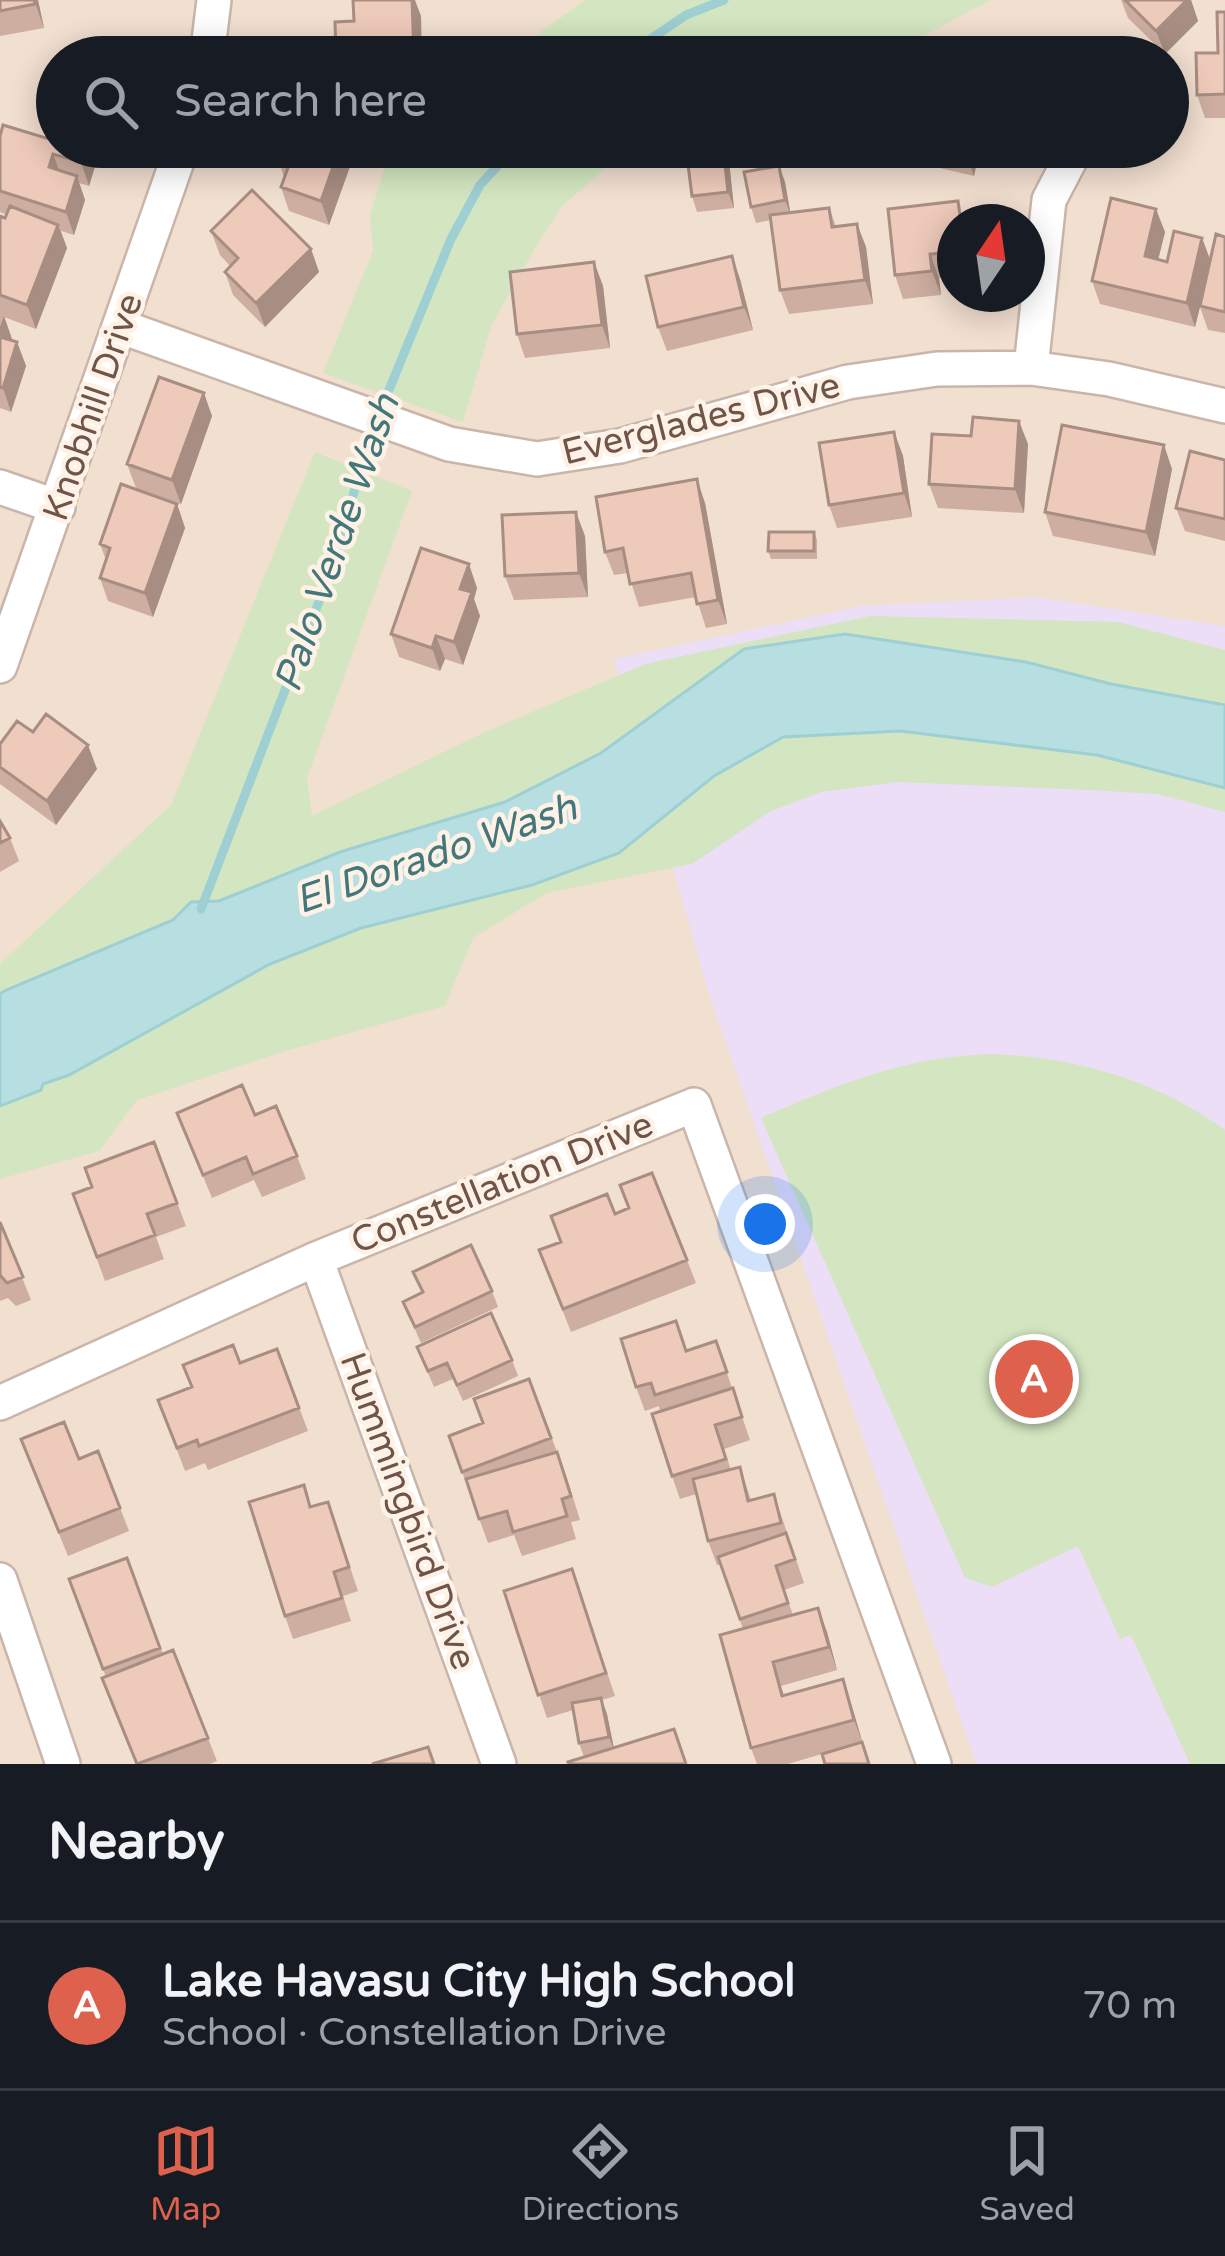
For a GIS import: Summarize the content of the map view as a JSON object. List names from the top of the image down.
{
  "streets": {
    "street": [
      "Knobhill Drive",
      "Everglades Drive",
      "Constellation Drive",
      "Hummingbird Drive"
    ]
  },
  "crossings": [
    ["Knobhill Drive", "Everglades Drive"],
    ["Constellation Drive", "Hummingbird Drive"]
  ],
  "water": ["Palo Verde Wash", "El Dorado Wash"],
  "north": "top",
  "page": {
    "search": "Search here",
    "pins": "A",
    "heading": "Nearby",
    "list": [
      {
        "mark": "A",
        "name": "Lake Havasu City High School",
        "note": "School · Constellation Drive",
        "value": "70 m"
      }
    ],
    "nav": ["Map", "Directions", "Saved"]
  }
}
